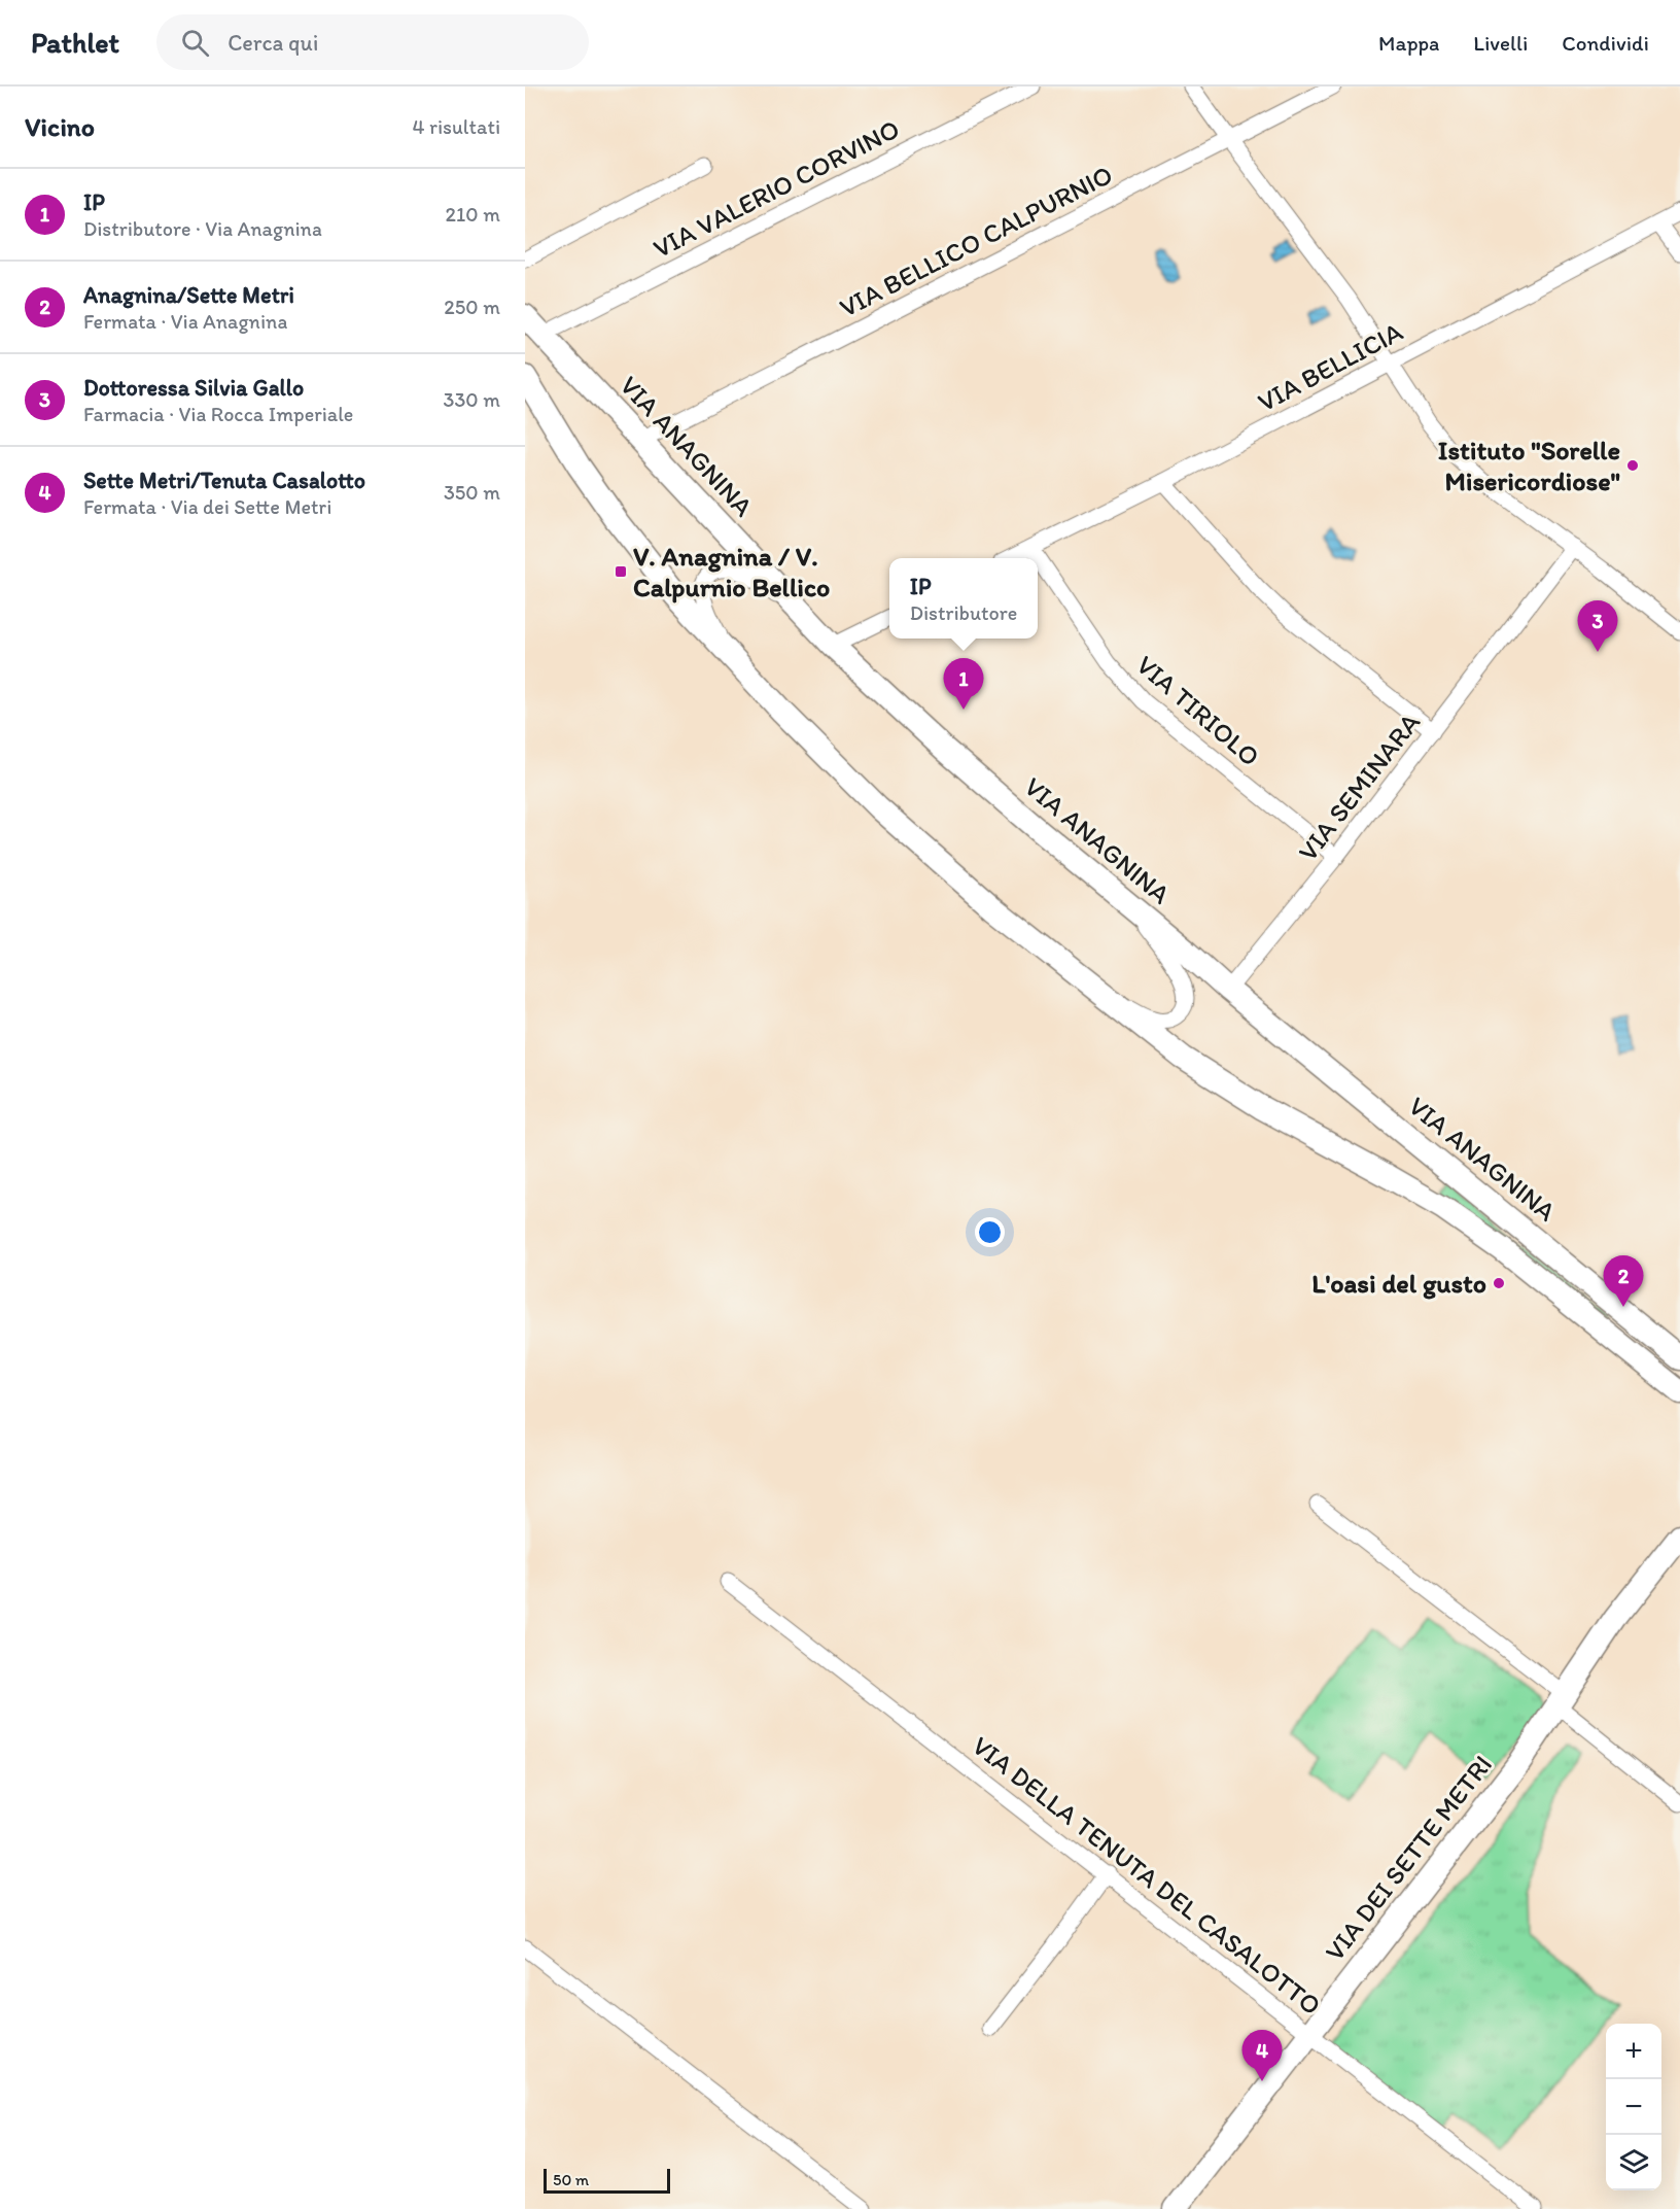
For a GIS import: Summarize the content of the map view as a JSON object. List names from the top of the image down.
{
  "streets": {
    "main road": ["VIA ANAGNINA", "VIA DEI SETTE METRI"],
    "street": [
      "VIA VALERIO CORVINO",
      "VIA BELLICO CALPURNIO",
      "VIA BELLICIA",
      "VIA TIRIOLO",
      "VIA SEMINARA",
      "VIA DELLA TENUTA DEL CASALOTTO"
    ]
  },
  "crossings": [
    ["VIA VALERIO CORVINO", "VIA ANAGNINA"],
    ["VIA BELLICO CALPURNIO", "VIA ANAGNINA"],
    ["VIA BELLICIA", "VIA TIRIOLO"],
    ["VIA ANAGNINA", "VIA SEMINARA"],
    ["VIA TIRIOLO", "VIA SEMINARA"],
    ["VIA DEI SETTE METRI", "VIA DELLA TENUTA DEL CASALOTTO"]
  ],
  "places": {
    "other": ["Istituto \"Sorelle Misericordiose\"", "L'oasi del gusto"],
    "transit": ["V. Anagnina / V. Calpurnio Bellico"]
  },
  "scale_bar": "50 m",
  "page": {
    "header": "Pathlet",
    "search": "Cerca qui",
    "nav": ["Mappa", "Livelli", "Condividi"],
    "heading": ["Vicino", "4 risultati"],
    "list": [
      {
        "mark": "1",
        "name": "IP",
        "note": "Distributore · Via Anagnina",
        "value": "210 m"
      },
      {
        "mark": "2",
        "name": "Anagnina/Sette Metri",
        "note": "Fermata · Via Anagnina",
        "value": "250 m"
      },
      {
        "mark": "3",
        "name": "Dottoressa Silvia Gallo",
        "note": "Farmacia · Via Rocca Imperiale",
        "value": "330 m"
      },
      {
        "mark": "4",
        "name": "Sette Metri/Tenuta Casalotto",
        "note": "Fermata · Via dei Sette Metri",
        "value": "350 m"
      }
    ],
    "popup": ["IP", "Distributore"],
    "pins": [
      "3",
      "1",
      "2",
      "4"
    ],
    "map_buttons": ["+", "−"],
    "scale": "50 m"
  }
}
